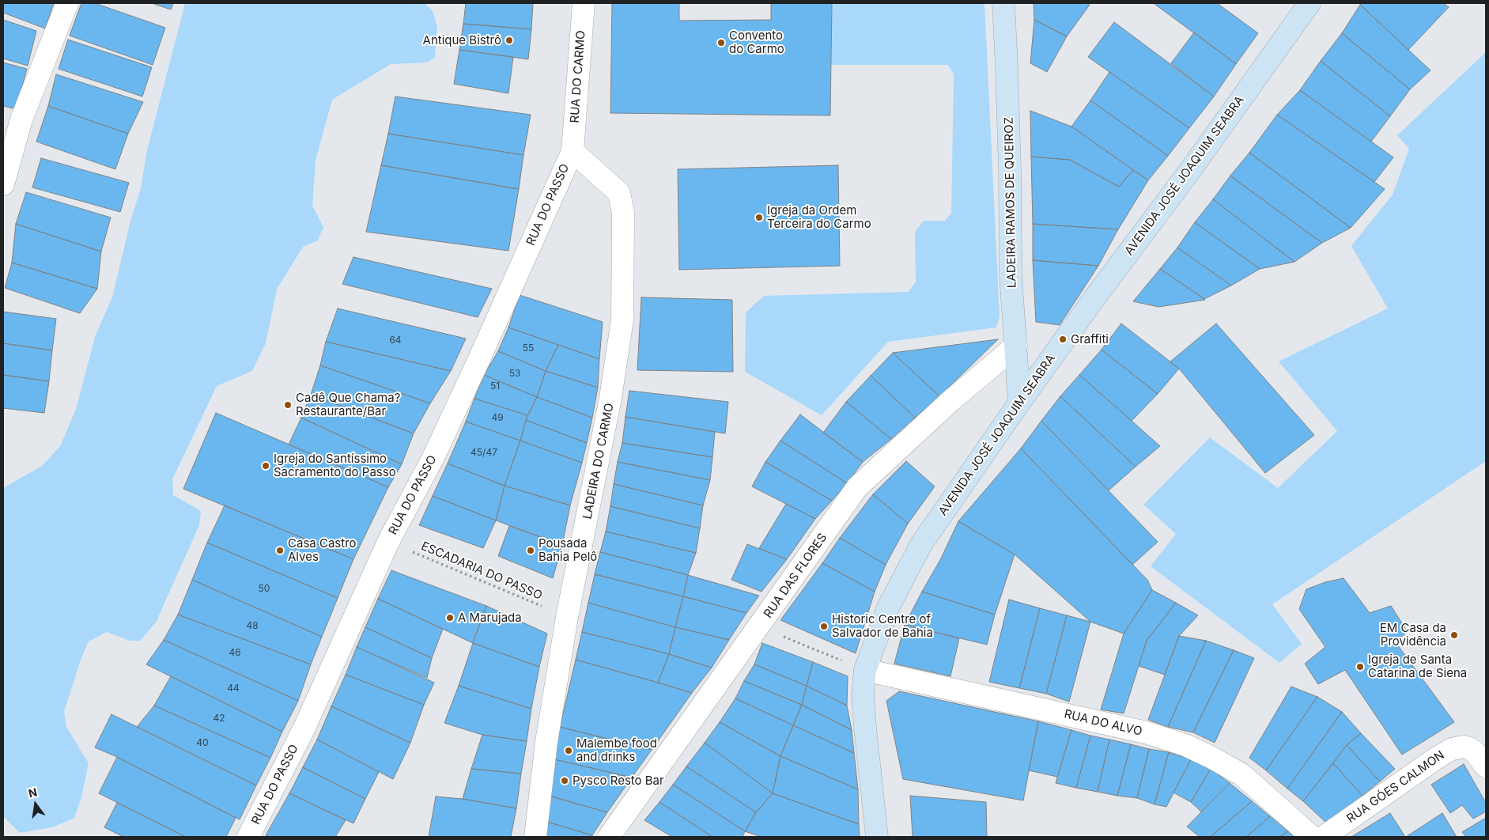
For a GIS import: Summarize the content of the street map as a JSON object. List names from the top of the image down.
{
  "streets": {
    "main road": ["AVENIDA JOSÉ JOAQUIM SEABRA", "LADEIRA RAMOS DE QUEIROZ"],
    "street": [
      "RUA DO CARMO",
      "RUA DO PASSO",
      "LADEIRA DO CARMO",
      "RUA DAS FLORES",
      "RUA DO ALVO",
      "RUA GÓES CALMON"
    ],
    "path": ["ESCADARIA DO PASSO"]
  },
  "crossings": [
    ["RUA DO CARMO", "RUA DO PASSO"],
    ["RUA DO CARMO", "LADEIRA DO CARMO"],
    ["AVENIDA JOSÉ JOAQUIM SEABRA", "LADEIRA RAMOS DE QUEIROZ"],
    ["AVENIDA JOSÉ JOAQUIM SEABRA", "RUA DO ALVO"],
    ["LADEIRA RAMOS DE QUEIROZ", "RUA DAS FLORES"],
    ["RUA DO PASSO", "LADEIRA DO CARMO"],
    ["RUA DO PASSO", "ESCADARIA DO PASSO"],
    ["LADEIRA DO CARMO", "ESCADARIA DO PASSO"]
  ],
  "places": [
    "Antique Bistrô",
    "Convento do Carmo",
    "Igreja da Ordem Terceira do Carmo",
    "Graffiti",
    "Cadê Que Chama? Restaurante/Bar",
    "Igreja do Santíssimo Sacramento do Passo",
    "Casa Castro Alves",
    "Pousada Bahia Pelô",
    "A Marujada",
    "Historic Centre of Salvador de Bahia",
    "EM Casa da Providência",
    "Igreja de Santa Catarina de Siena",
    "Malembe food and drinks",
    "Pysco Resto Bar"
  ],
  "house_numbers": [
    "64",
    "55",
    "53",
    "51",
    "49",
    "45/47",
    "50",
    "48",
    "46",
    "44",
    "42",
    "40"
  ],
  "north": "top"
}
